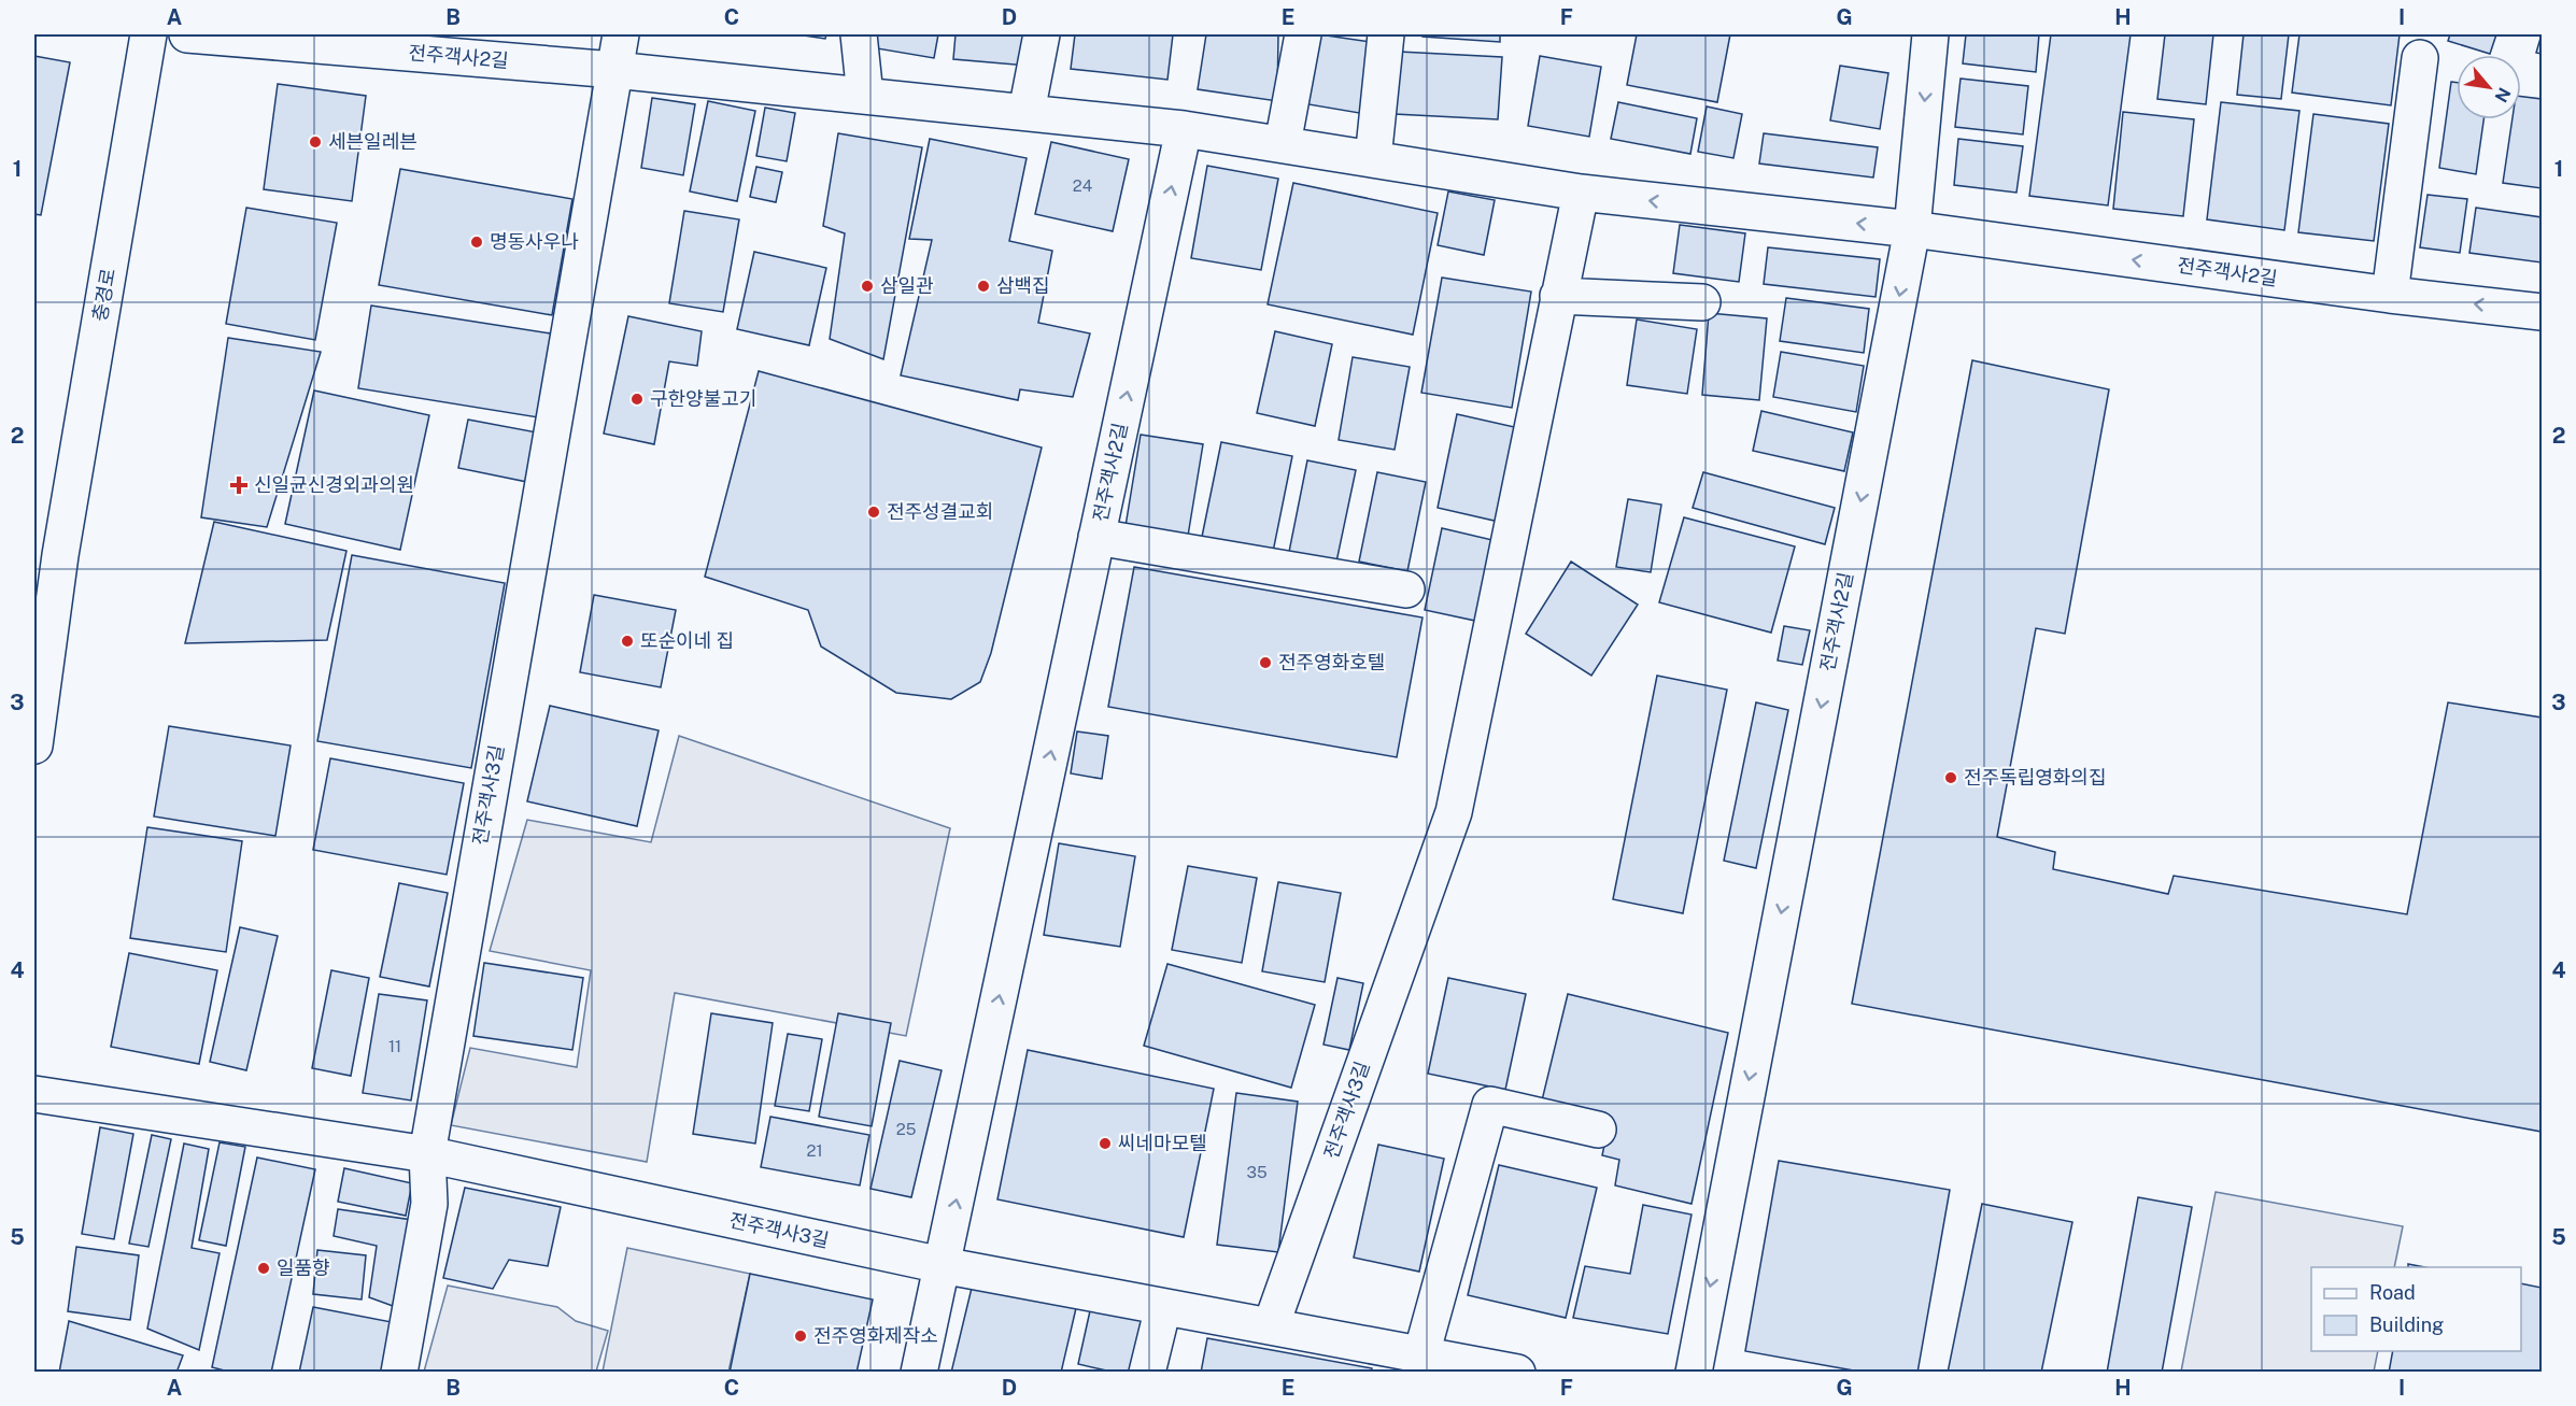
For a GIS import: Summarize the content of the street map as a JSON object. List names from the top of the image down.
{
  "streets": {
    "street": ["전주객사2길", "충경로", "전주객사3길"]
  },
  "crossings": [
    ["전주객사2길", "전주객사3길"]
  ],
  "places": {
    "other": [
      "세븐일레븐",
      "명동사우나",
      "삼일관",
      "삼백집",
      "구한양불고기",
      "전주성결교회",
      "또순이네 집",
      "전주영화호텔",
      "전주독립영화의집",
      "씨네마모텔",
      "일품향",
      "전주영화제작소"
    ],
    "health": ["신일균신경외과의원"]
  },
  "house_numbers": [
    "24",
    "11",
    "25",
    "21",
    "35"
  ],
  "legend": ["Road", "Building"],
  "north": "bottom right",
  "grid": {
    "columns": [
      "A",
      "B",
      "C",
      "D",
      "E",
      "F",
      "G",
      "H",
      "I"
    ],
    "rows": [
      "1",
      "2",
      "3",
      "4",
      "5"
    ]
  }
}
